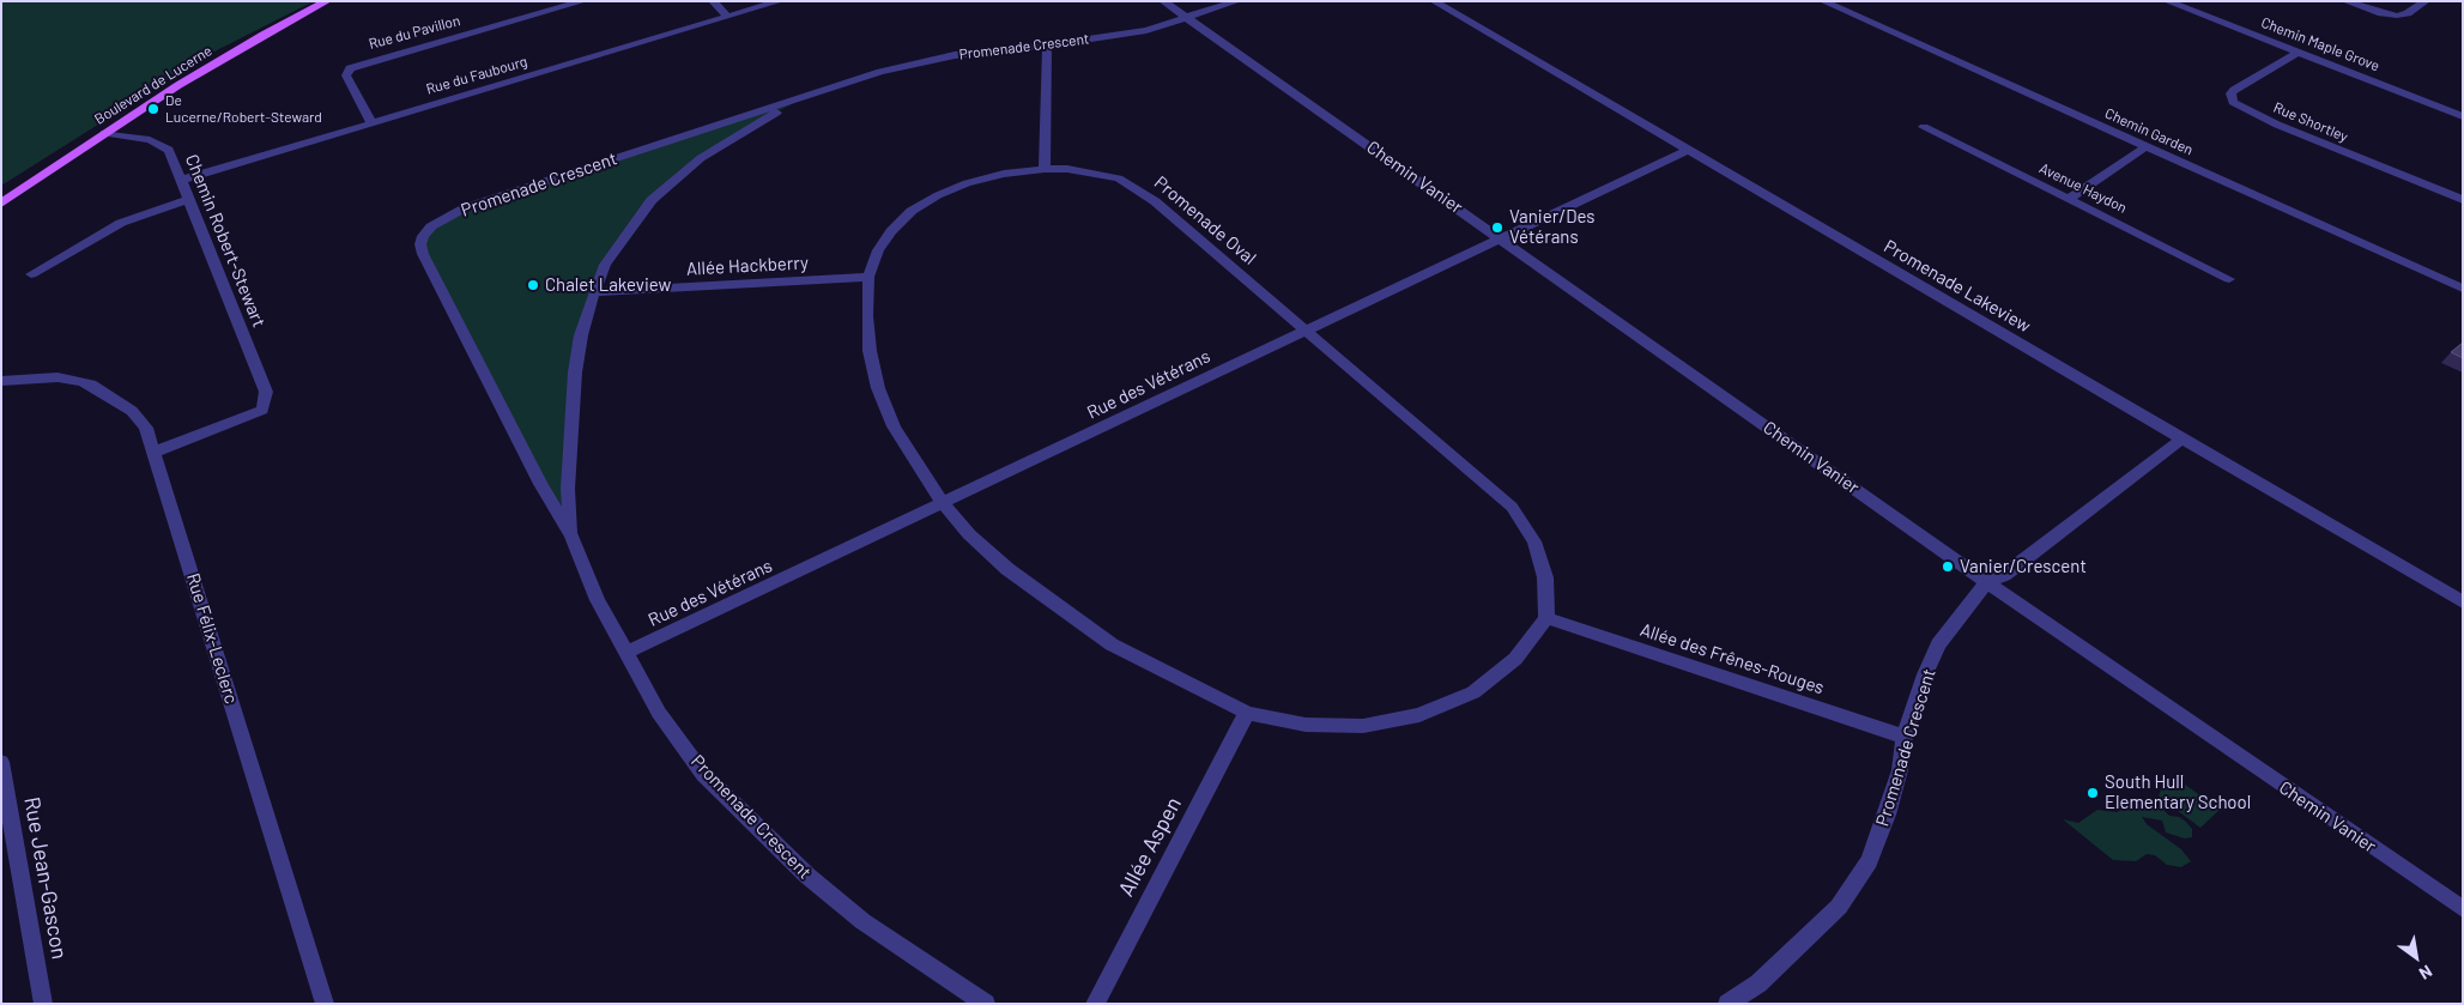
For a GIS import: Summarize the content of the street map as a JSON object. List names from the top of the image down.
{
  "streets": {
    "main road": ["Boulevard de Lucerne"],
    "street": [
      "Rue du Pavillon",
      "Chemin Maple Grove",
      "Promenade Crescent",
      "Rue du Faubourg",
      "Rue Shortley",
      "Chemin Garden",
      "Chemin Vanier",
      "Avenue Haydon",
      "Promenade Oval",
      "Chemin Robert-Stewart",
      "Allée Hackberry",
      "Promenade Lakeview",
      "Rue des Vétérans",
      "Rue Félix-Leclerc",
      "Allée des Frênes-Rouges",
      "Allée Aspen",
      "Rue Jean-Gascon"
    ]
  },
  "crossings": [
    ["Rue du Pavillon", "Rue du Faubourg"],
    ["Chemin Maple Grove", "Rue Shortley"],
    ["Promenade Crescent", "Chemin Vanier"],
    ["Promenade Crescent", "Allée Hackberry"],
    ["Promenade Crescent", "Promenade Lakeview"],
    ["Promenade Crescent", "Rue des Vétérans"],
    ["Promenade Crescent", "Allée des Frênes-Rouges"],
    ["Rue du Faubourg", "Chemin Robert-Stewart"],
    ["Boulevard de Lucerne", "Chemin Robert-Stewart"],
    ["Chemin Vanier", "Rue des Vétérans"],
    ["Promenade Oval", "Allée Hackberry"],
    ["Promenade Oval", "Rue des Vétérans"],
    ["Promenade Oval", "Allée des Frênes-Rouges"],
    ["Promenade Oval", "Allée Aspen"],
    ["Chemin Robert-Stewart", "Rue Félix-Leclerc"],
    ["Promenade Lakeview", "Rue des Vétérans"]
  ],
  "places": [
    "De Lucerne/Robert-Steward",
    "Vanier/Des Vétérans",
    "Chalet Lakeview",
    "Vanier/Crescent",
    "South Hull Elementary School"
  ],
  "north": "bottom right"
}
